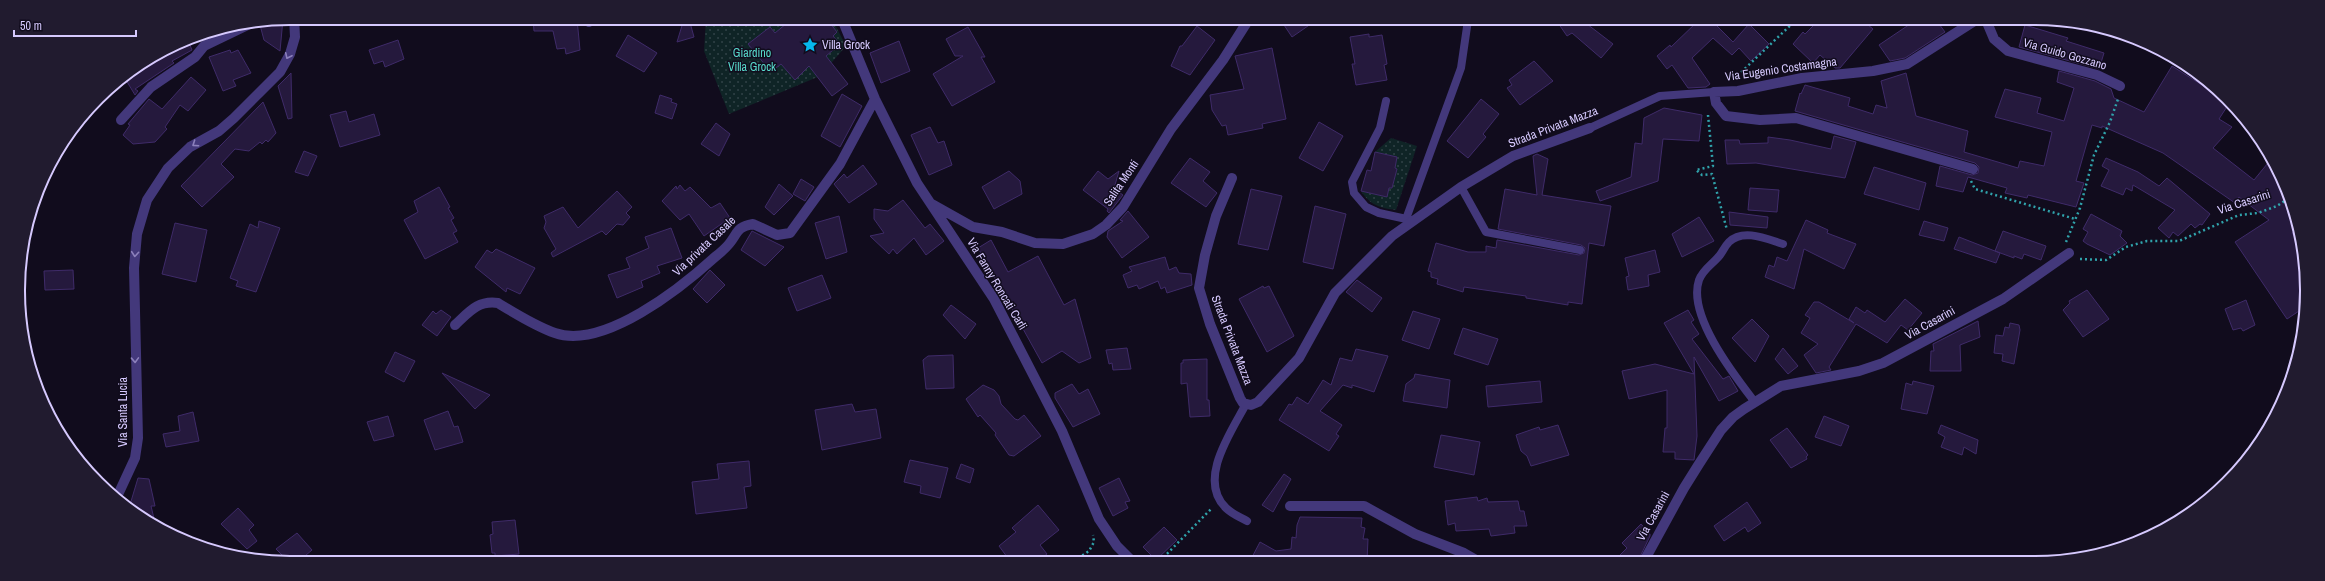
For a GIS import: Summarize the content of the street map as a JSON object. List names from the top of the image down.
{
  "streets": {
    "street": [
      "Via Guido Gozzano",
      "Via Eugenio Costamagna",
      "Strada Privata Mazza",
      "Salita Monti",
      "Via Casarini",
      "Via privata Casale",
      "Via Fanny Roncati Carli",
      "Via Santa Lucia"
    ]
  },
  "crossings": [
    ["Via Eugenio Costamagna", "Strada Privata Mazza"],
    ["Salita Monti", "Via Fanny Roncati Carli"],
    ["Via privata Casale", "Via Fanny Roncati Carli"]
  ],
  "one_way": ["Via Santa Lucia"],
  "parks": ["Giardino Villa Grock"],
  "places": {
    "place": ["Villa Grock"]
  },
  "scale_bar": "50 m"
}
